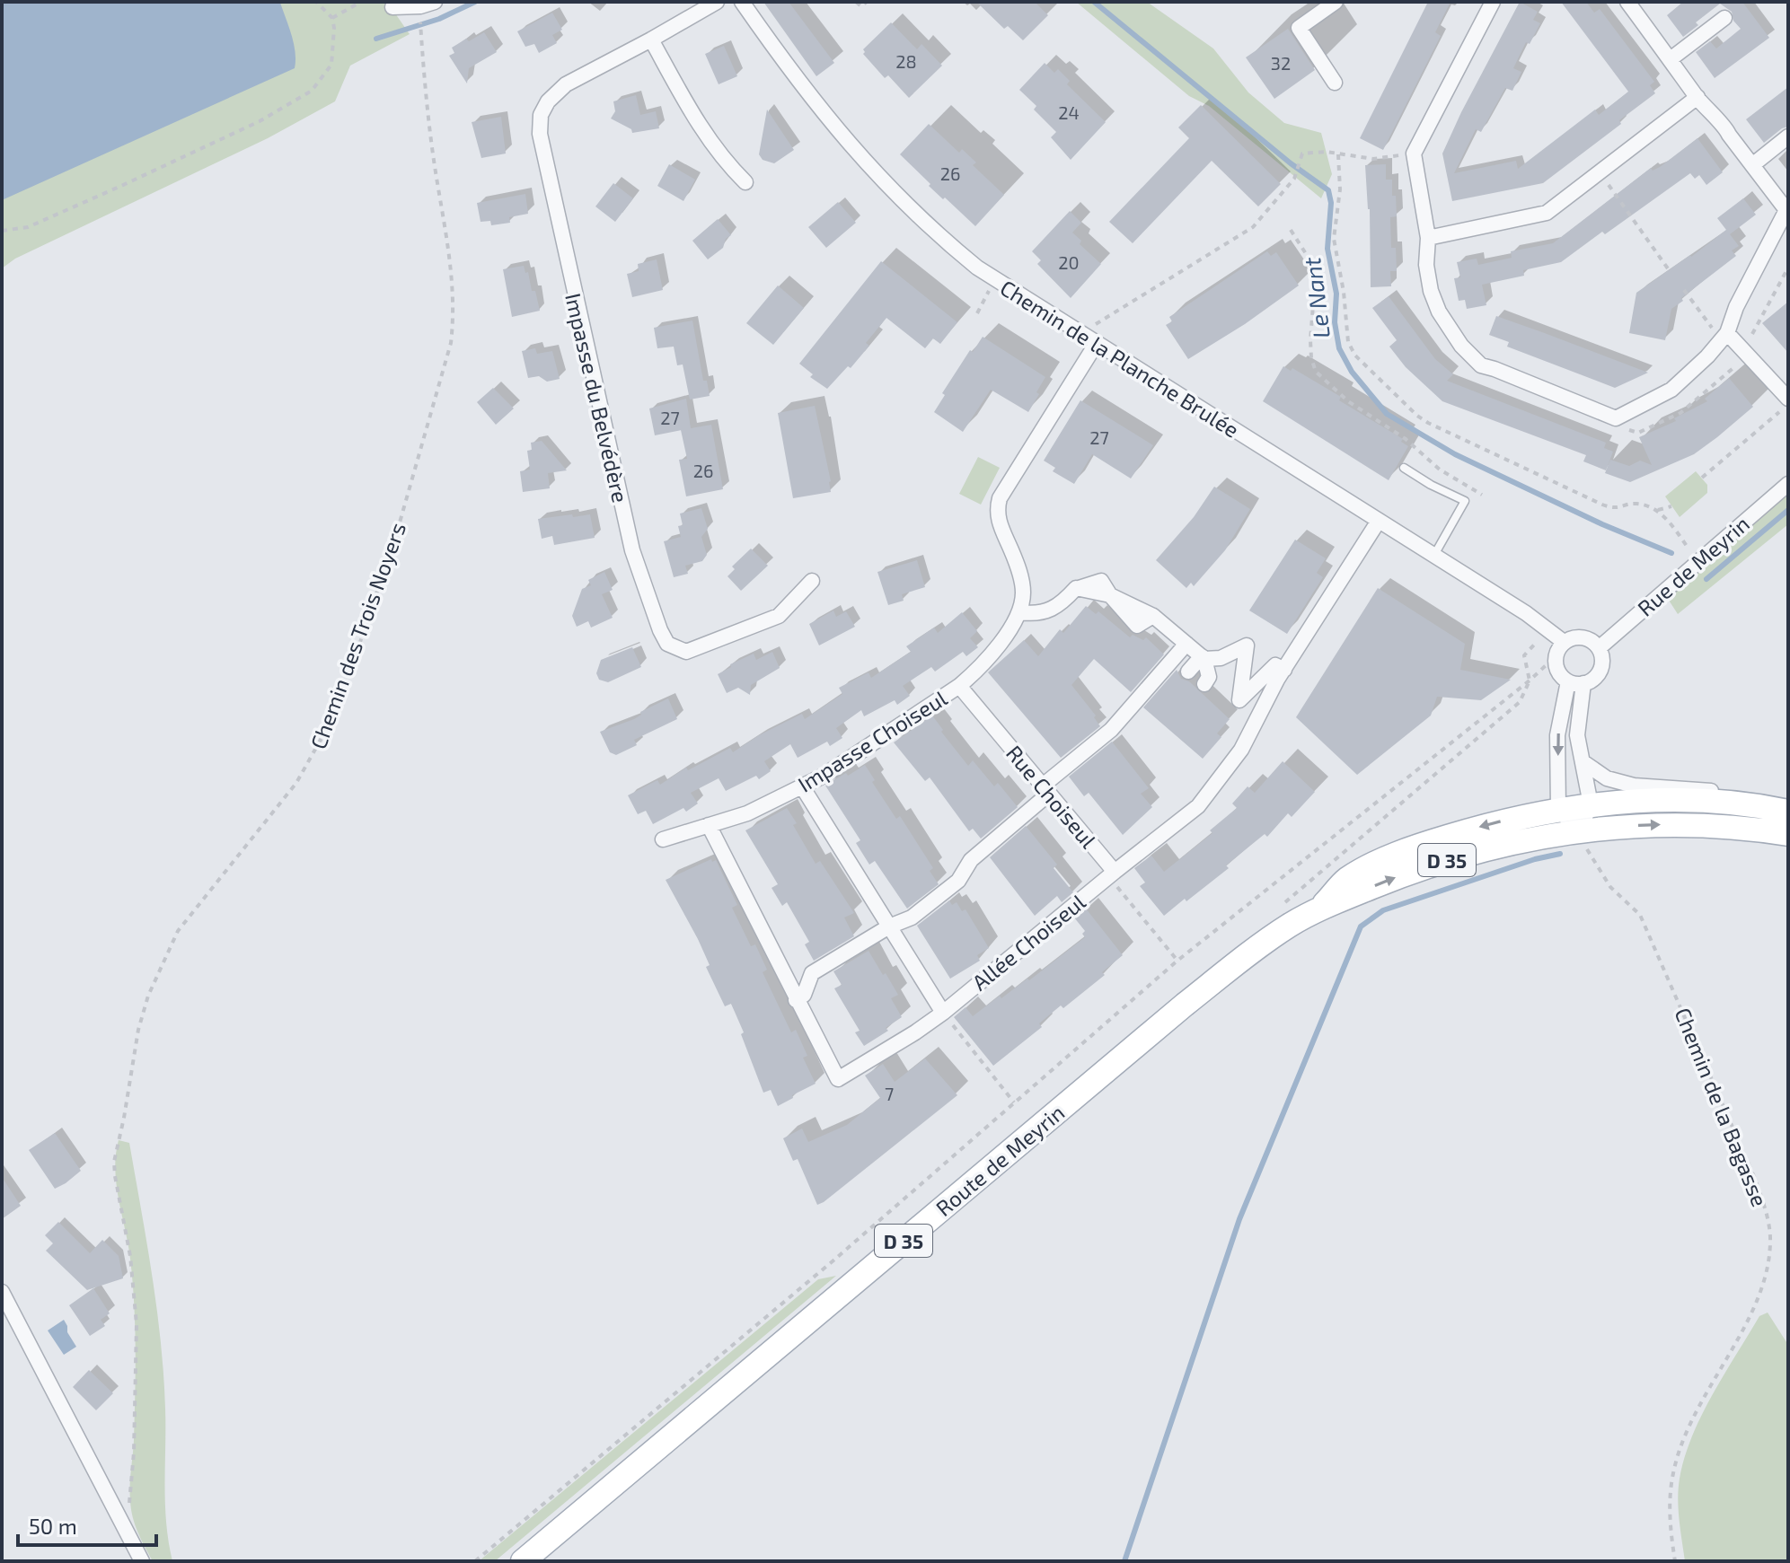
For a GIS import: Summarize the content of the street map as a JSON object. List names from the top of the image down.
{
  "streets": {
    "main road": ["D 35", "Route de Meyrin"],
    "street": [
      "Chemin de la Planche Brulée",
      "Impasse du Belvédère",
      "Rue de Meyrin",
      "Impasse Choiseul",
      "Rue Choiseul",
      "Allée Choiseul"
    ],
    "path": ["Chemin des Trois Noyers", "Chemin de la Bagasse"]
  },
  "crossings": [
    ["Chemin de la Planche Brulée", "Rue de Meyrin"],
    ["Impasse Choiseul", "Rue Choiseul"],
    ["Impasse Choiseul", "Allée Choiseul"],
    ["Rue Choiseul", "Allée Choiseul"],
    ["Chemin de la Bagasse", "Route de Meyrin"]
  ],
  "water": ["Le Nant"],
  "house_numbers": [
    "28",
    "32",
    "24",
    "26",
    "20",
    "27",
    "27",
    "26",
    "7"
  ],
  "scale_bar": "50 m"
}
